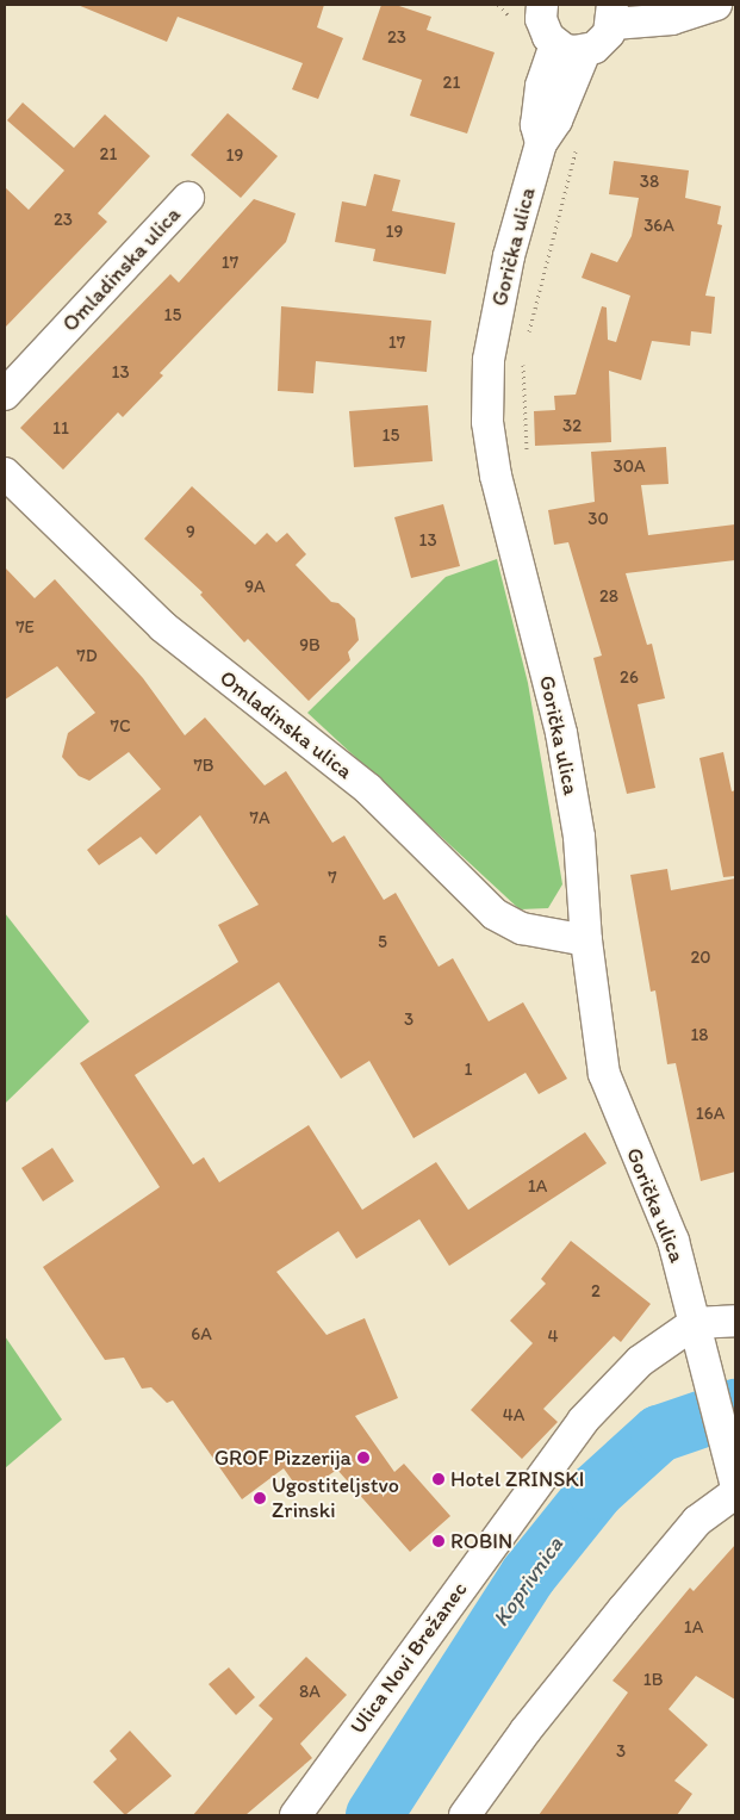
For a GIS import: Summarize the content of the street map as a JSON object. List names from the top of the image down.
{
  "streets": {
    "street": ["Gorička ulica", "Omladinska ulica", "Ulica Novi Brežanec"]
  },
  "crossings": [
    ["Gorička ulica", "Omladinska ulica"],
    ["Gorička ulica", "Ulica Novi Brežanec"]
  ],
  "water": ["Koprivnica"],
  "places": [
    "GROF Pizzerija",
    "Hotel ZRINSKI",
    "Ugostiteljstvo Zrinski",
    "ROBIN"
  ],
  "house_numbers": [
    "23",
    "21",
    "21",
    "19",
    "38",
    "23",
    "36A",
    "19",
    "17",
    "15",
    "17",
    "13",
    "32",
    "11",
    "15",
    "30A",
    "30",
    "9",
    "13",
    "9A",
    "28",
    "7E",
    "9B",
    "7D",
    "26",
    "7C",
    "7B",
    "7A",
    "7",
    "5",
    "20",
    "3",
    "18",
    "1",
    "16A",
    "1A",
    "2",
    "6A",
    "4",
    "4A",
    "1A",
    "1B",
    "8A",
    "3"
  ]
}
